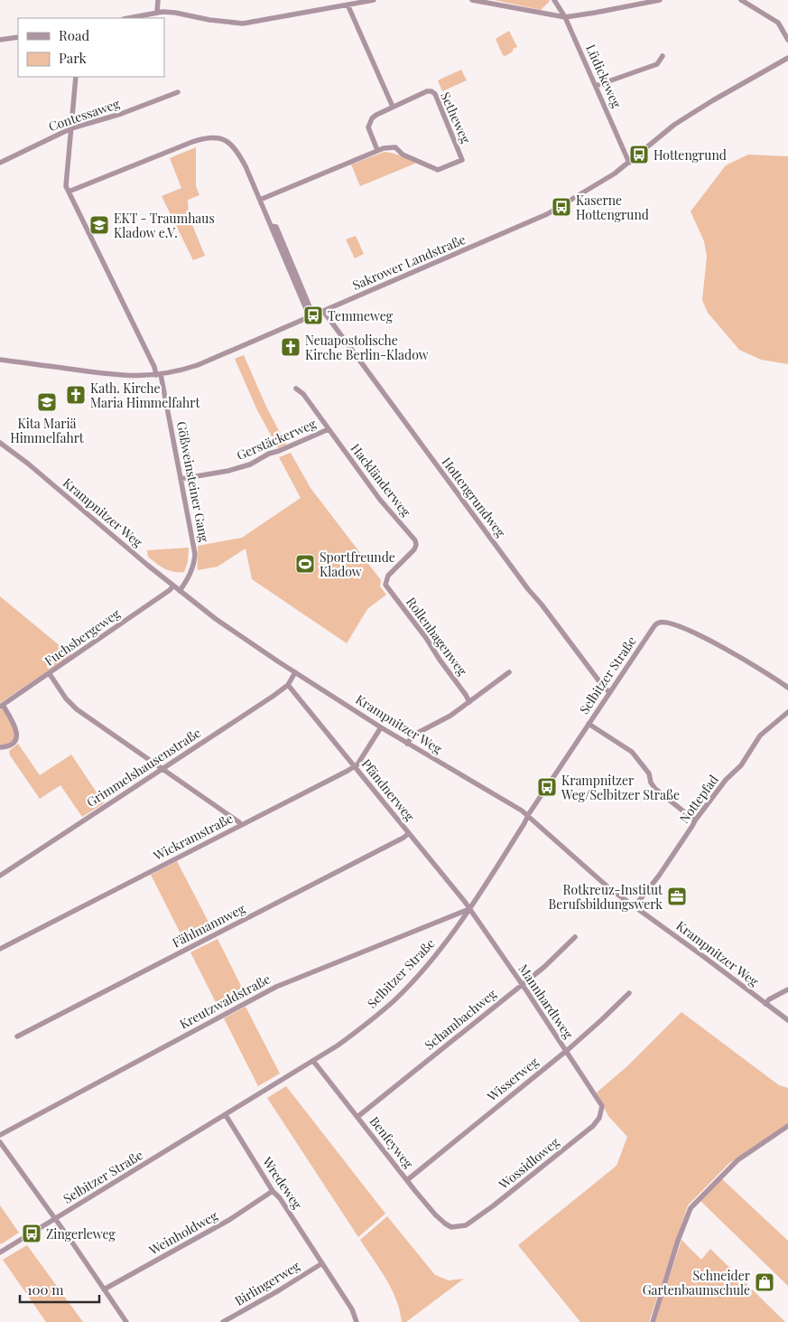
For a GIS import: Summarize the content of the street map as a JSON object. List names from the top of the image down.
{
  "streets": {
    "street": [
      "Lüdickeweg",
      "Contessaweg",
      "Setheweg",
      "Sakrower Landstraße",
      "Gerstäckerweg",
      "Hackländerweg",
      "Gößweinsteiner Gang",
      "Hottengrundweg",
      "Krampnitzer Weg",
      "Rollenhagenweg",
      "Fuchsbergeweg",
      "Selbitzer Straße",
      "Grimmelshausenstraße",
      "Pfändnerweg",
      "Nottepfad",
      "Wickramstraße",
      "Fählmannweg",
      "Kreutzwaldstraße",
      "Mannhardtweg",
      "Schambachweg",
      "Wisserweg",
      "Benfeyweg",
      "Wossidloweg",
      "Wredeweg",
      "Weinholdweg",
      "Birlingerweg"
    ]
  },
  "crossings": [
    ["Lüdickeweg", "Sakrower Landstraße"],
    ["Contessaweg", "Gößweinsteiner Gang"],
    ["Sakrower Landstraße", "Gößweinsteiner Gang"],
    ["Sakrower Landstraße", "Hottengrundweg"],
    ["Gerstäckerweg", "Hackländerweg"],
    ["Gerstäckerweg", "Gößweinsteiner Gang"],
    ["Hackländerweg", "Rollenhagenweg"],
    ["Gößweinsteiner Gang", "Krampnitzer Weg"],
    ["Hottengrundweg", "Selbitzer Straße"],
    ["Krampnitzer Weg", "Fuchsbergeweg"],
    ["Krampnitzer Weg", "Selbitzer Straße"],
    ["Krampnitzer Weg", "Grimmelshausenstraße"],
    ["Krampnitzer Weg", "Nottepfad"],
    ["Krampnitzer Weg", "Wickramstraße"],
    ["Selbitzer Straße", "Pfändnerweg"],
    ["Selbitzer Straße", "Kreutzwaldstraße"],
    ["Selbitzer Straße", "Mannhardtweg"],
    ["Selbitzer Straße", "Benfeyweg"],
    ["Selbitzer Straße", "Wredeweg"],
    ["Grimmelshausenstraße", "Pfändnerweg"],
    ["Pfändnerweg", "Wickramstraße"],
    ["Pfändnerweg", "Fählmannweg"],
    ["Pfändnerweg", "Kreutzwaldstraße"],
    ["Pfändnerweg", "Mannhardtweg"],
    ["Kreutzwaldstraße", "Mannhardtweg"],
    ["Mannhardtweg", "Schambachweg"],
    ["Mannhardtweg", "Wisserweg"],
    ["Mannhardtweg", "Wossidloweg"],
    ["Schambachweg", "Benfeyweg"],
    ["Wisserweg", "Benfeyweg"],
    ["Benfeyweg", "Wossidloweg"],
    ["Wredeweg", "Weinholdweg"],
    ["Wredeweg", "Birlingerweg"]
  ],
  "places": {
    "bus stop": [
      "Hottengrund",
      "Kaserne Hottengrund",
      "Temmeweg",
      "Krampnitzer Weg/Selbitzer Straße",
      "Zingerleweg"
    ],
    "school or university": ["EKT - Traumhaus Kladow e.V.", "Kita Mariä Himmelfahrt"],
    "church": ["Neuapostolische Kirche Berlin-Kladow", "Kath. Kirche Maria Himmelfahrt"],
    "sports": ["Sportfreunde Kladow"],
    "office": ["Rotkreuz-Institut Berufsbildungswerk"],
    "shop": ["Schneider Gartenbaumschule"]
  },
  "legend": ["Road", "Park"],
  "scale_bar": "100 m"
}
